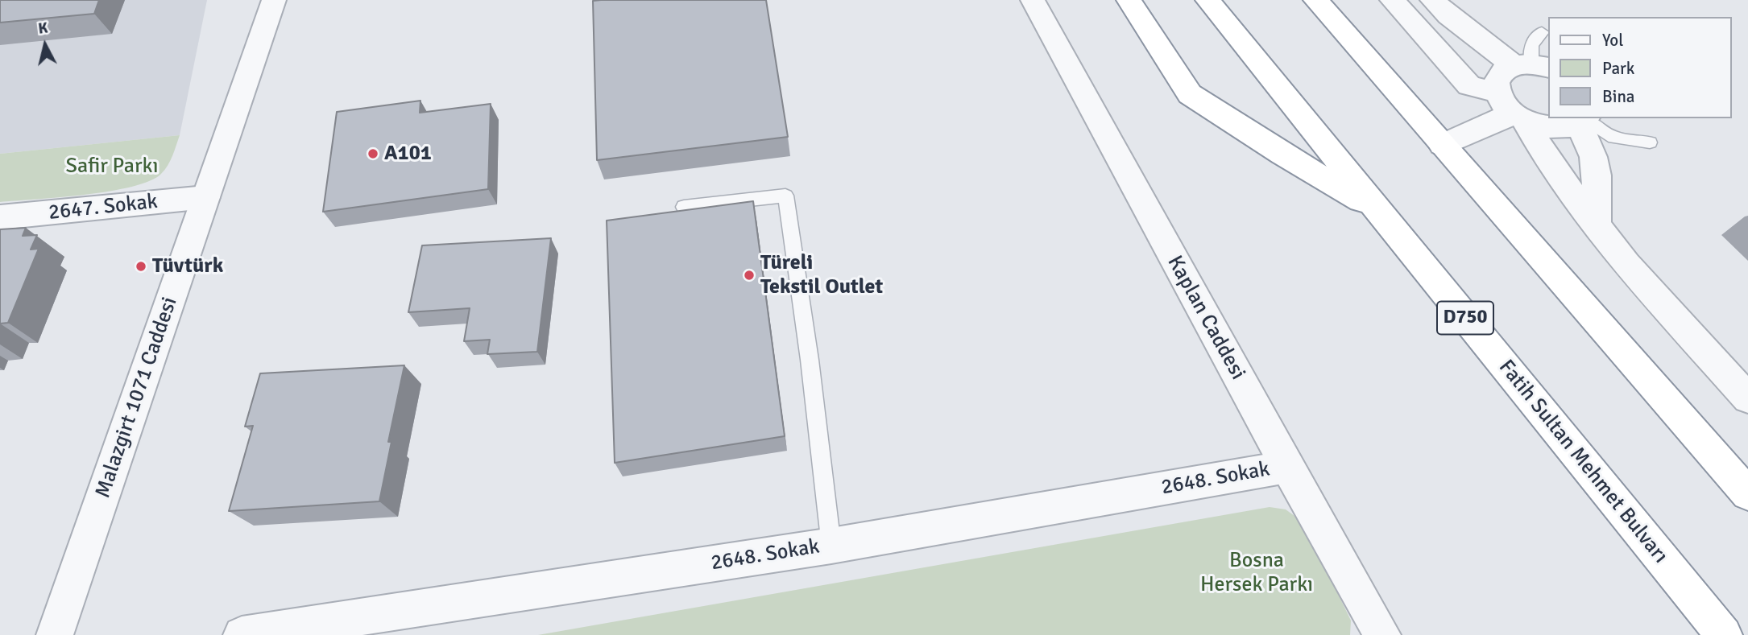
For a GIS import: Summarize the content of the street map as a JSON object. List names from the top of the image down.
{
  "streets": {
    "highway": ["D750", "Fatih Sultan Mehmet Bulvarı"],
    "street": [
      "2647. Sokak",
      "Kaplan Caddesi",
      "Malazgirt 1071 Caddesi",
      "2648. Sokak"
    ]
  },
  "crossings": [
    ["2647. Sokak", "Malazgirt 1071 Caddesi"],
    ["Kaplan Caddesi", "2648. Sokak"]
  ],
  "parks": ["Safir Parkı", "Bosna Hersek Parkı"],
  "places": ["A101", "Tüvtürk", "Türeli Tekstil Outlet"],
  "legend": ["Yol", "Park", "Bina"],
  "north": "top"
}
